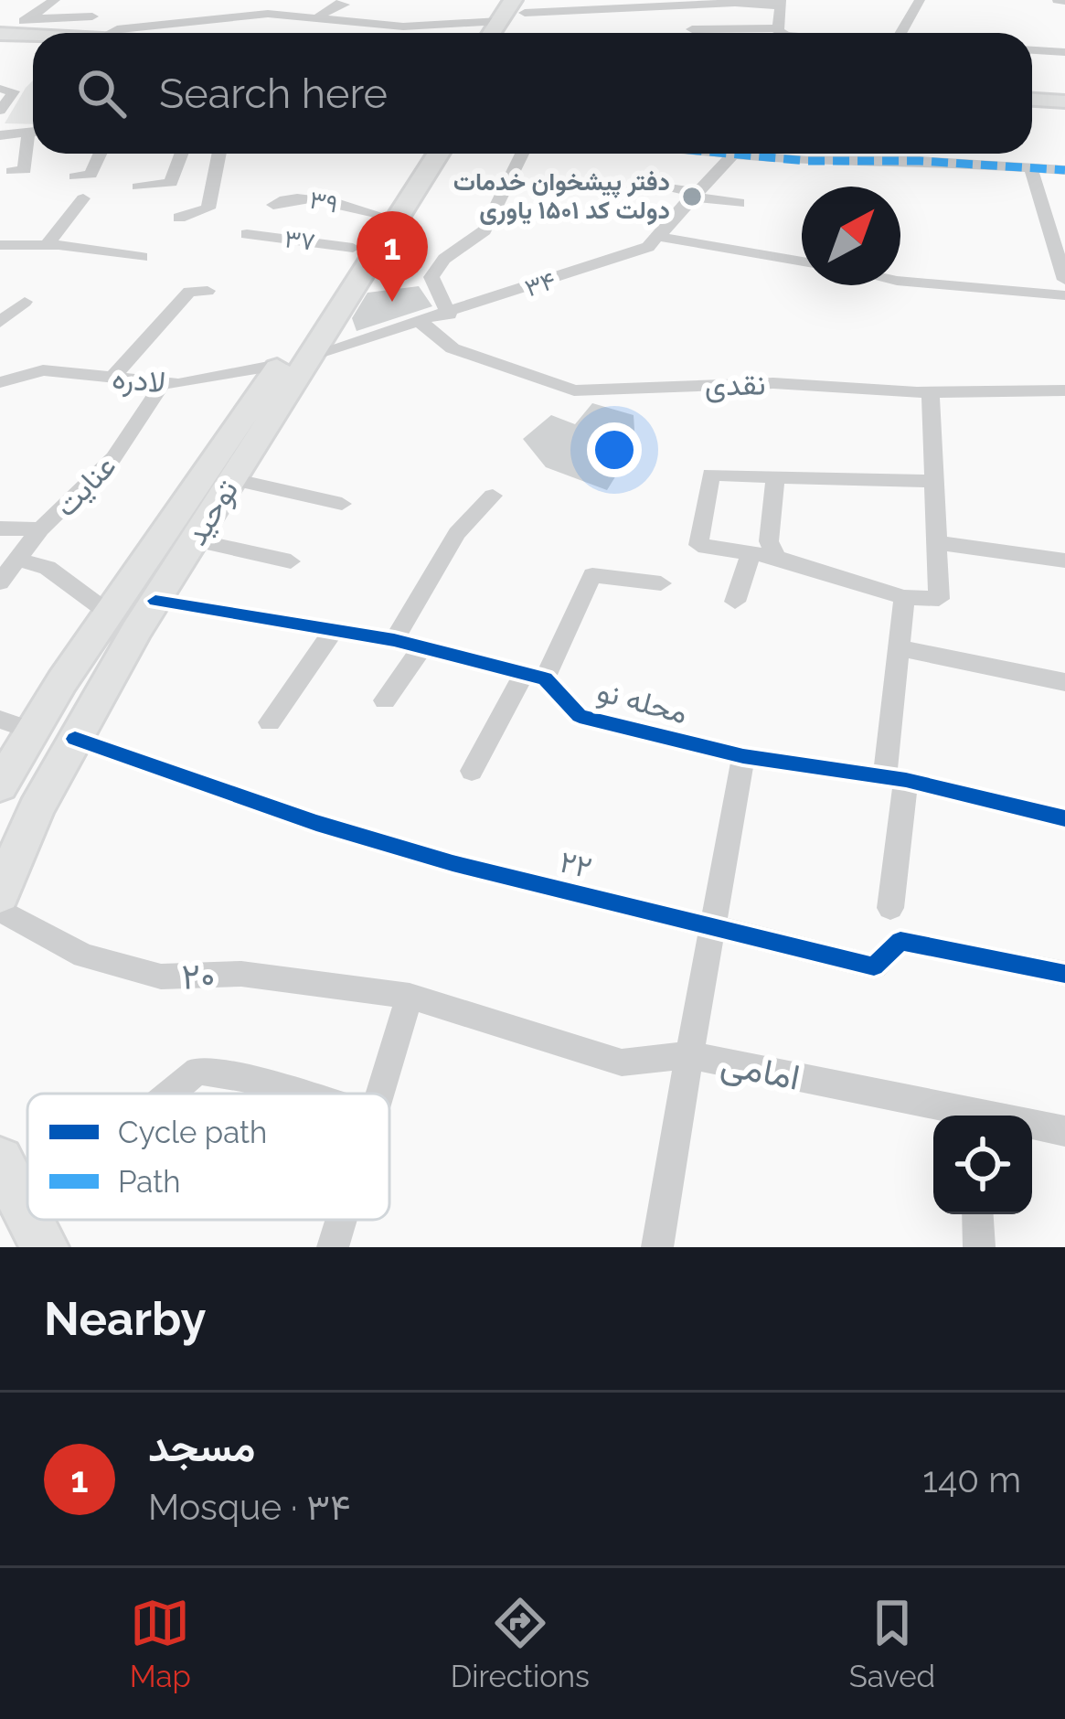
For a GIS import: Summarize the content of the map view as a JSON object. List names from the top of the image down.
{
  "streets": {
    "main road": ["توحید"],
    "street": [
      "۳۹",
      "۳۷",
      "۳۴",
      "لادره",
      "نقدی",
      "عنایت",
      "محله نو",
      "۲۲",
      "۲۰",
      "امامی"
    ]
  },
  "crossings": [
    ["۳۹", "توحید"],
    ["۳۷", "توحید"],
    ["۳۴", "نقدی"],
    ["۳۴", "توحید"],
    ["لادره", "عنایت"],
    ["لادره", "توحید"],
    ["توحید", "۲۲"],
    ["محله نو", "امامی"],
    ["۲۲", "امامی"],
    ["۲۰", "امامی"]
  ],
  "places": ["دفتر پیشخوان خدمات دولت کد ۱۵۰۱ یاوری"],
  "legend": ["Cycle path", "Path"],
  "north": "top right",
  "page": {
    "search": "Search here",
    "pins": "1",
    "heading": "Nearby",
    "list": [
      {
        "mark": "1",
        "name": "مسجد",
        "note": "Mosque · ۳۴",
        "value": "140 m"
      }
    ],
    "nav": ["Map", "Directions", "Saved"]
  }
}
